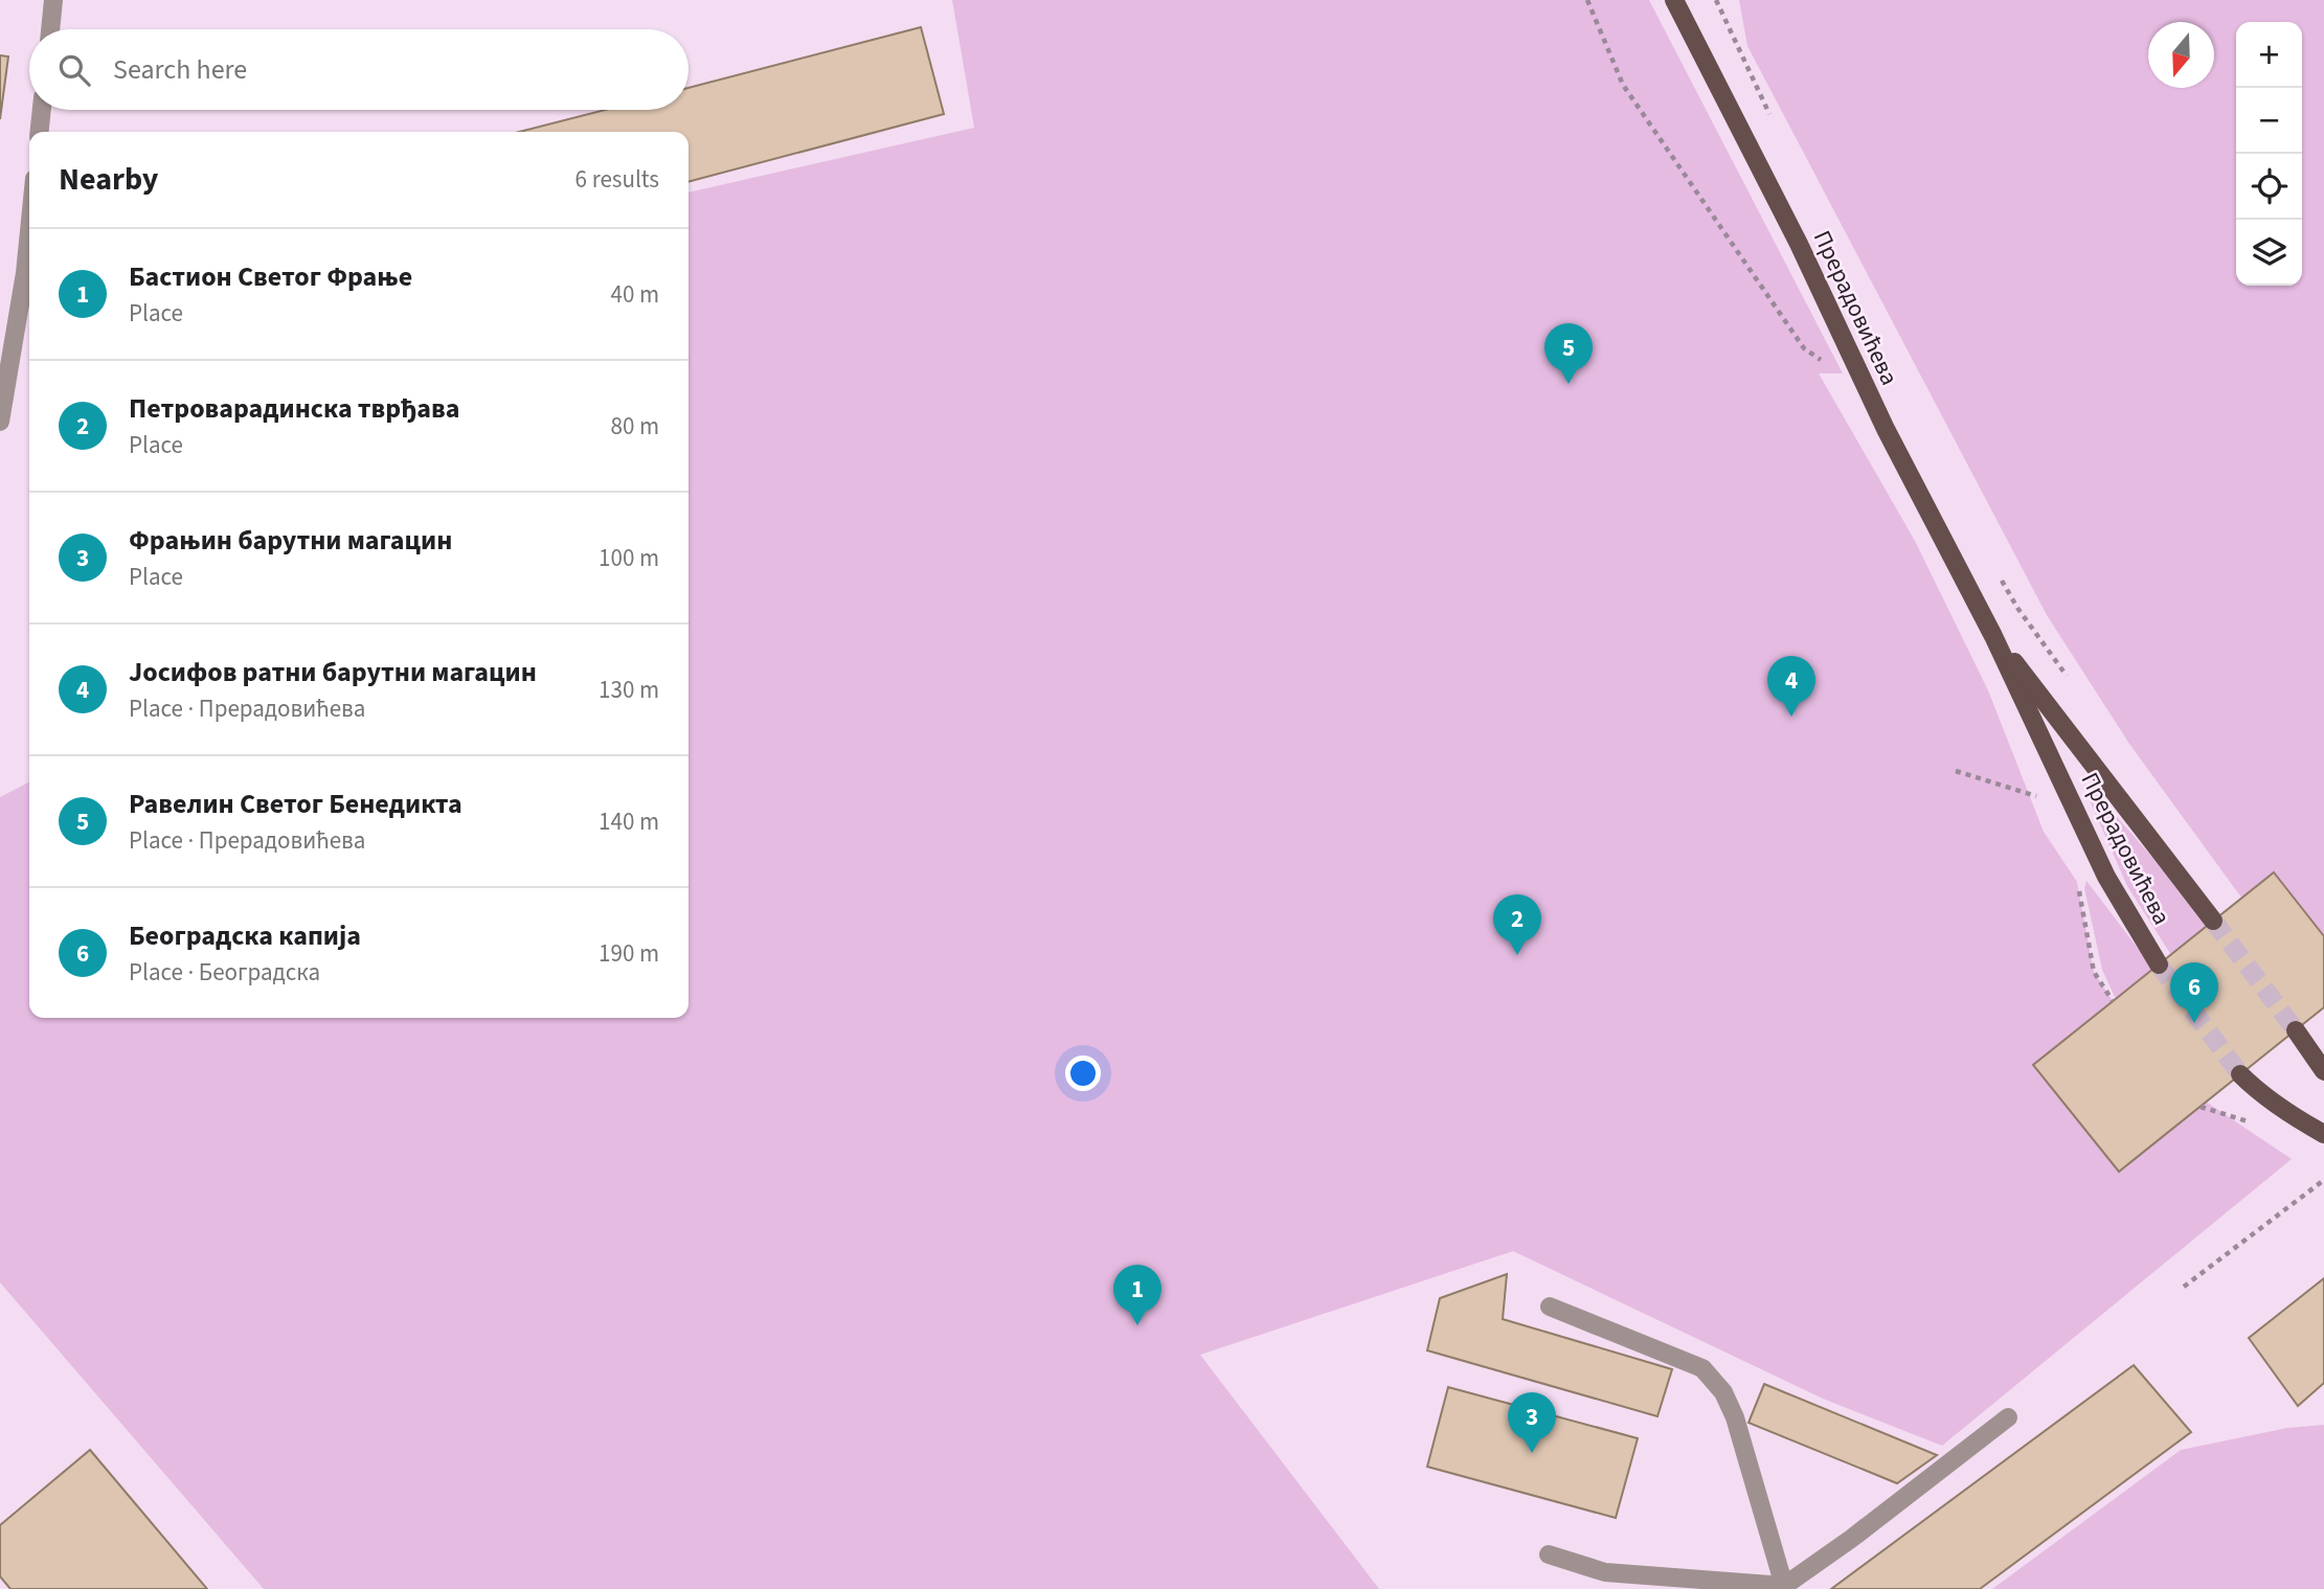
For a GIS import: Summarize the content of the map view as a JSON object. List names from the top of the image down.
{
  "streets": {
    "main road": ["Прерадовићева"]
  },
  "north": "bottom",
  "page": {
    "map_buttons": ["+", "−"],
    "search": "Search here",
    "heading": ["Nearby", "6 results"],
    "list": [
      {
        "mark": "1",
        "name": "Бастион Светог Фрање",
        "note": "Place",
        "value": "40 m"
      },
      {
        "mark": "2",
        "name": "Петроварадинска тврђава",
        "note": "Place",
        "value": "80 m"
      },
      {
        "mark": "3",
        "name": "Фрањин барутни магацин",
        "note": "Place",
        "value": "100 m"
      },
      {
        "mark": "4",
        "name": "Јосифов ратни барутни магацин",
        "note": "Place · Прерадовићева",
        "value": "130 m"
      },
      {
        "mark": "5",
        "name": "Равелин Светог Бенедикта",
        "note": "Place · Прерадовићева",
        "value": "140 m"
      },
      {
        "mark": "6",
        "name": "Београдска капија",
        "note": "Place · Београдска",
        "value": "190 m"
      }
    ],
    "pins": [
      "5",
      "4",
      "2",
      "6",
      "1",
      "3"
    ]
  }
}
